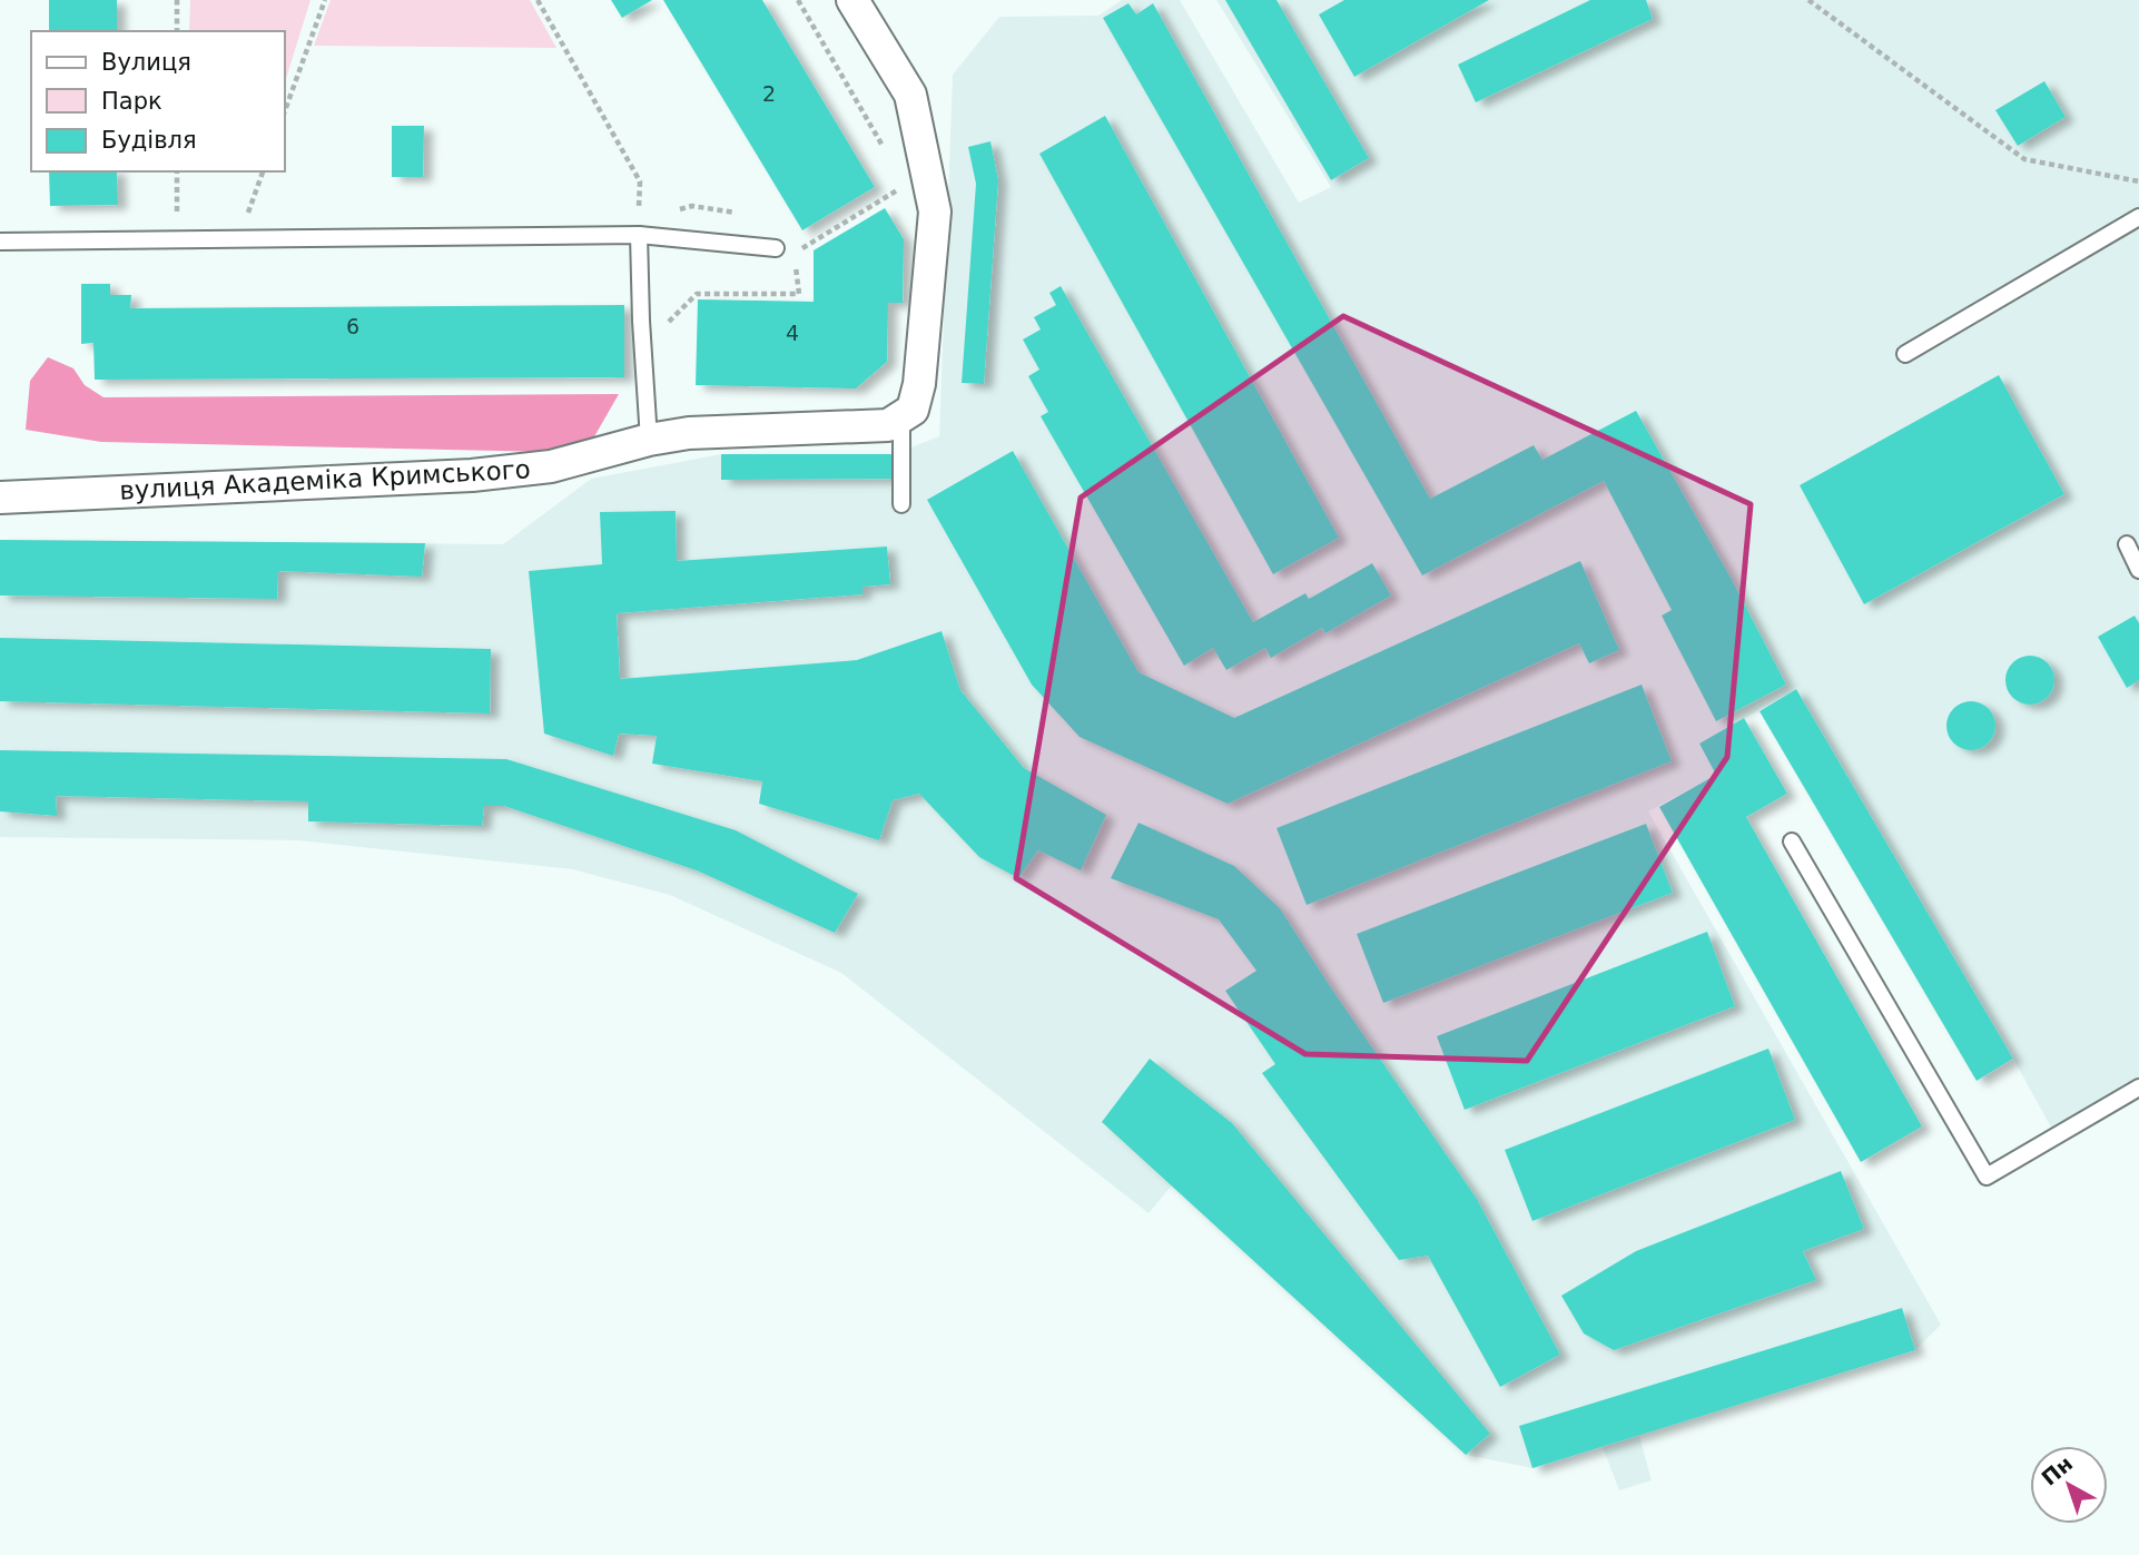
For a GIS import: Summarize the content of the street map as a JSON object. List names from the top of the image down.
{
  "streets": {
    "street": ["вулиця Академіка Кримського"]
  },
  "house_numbers": ["2", "6", "4"],
  "legend": ["Вулиця", "Парк", "Будівля"],
  "north": "top left"
}
